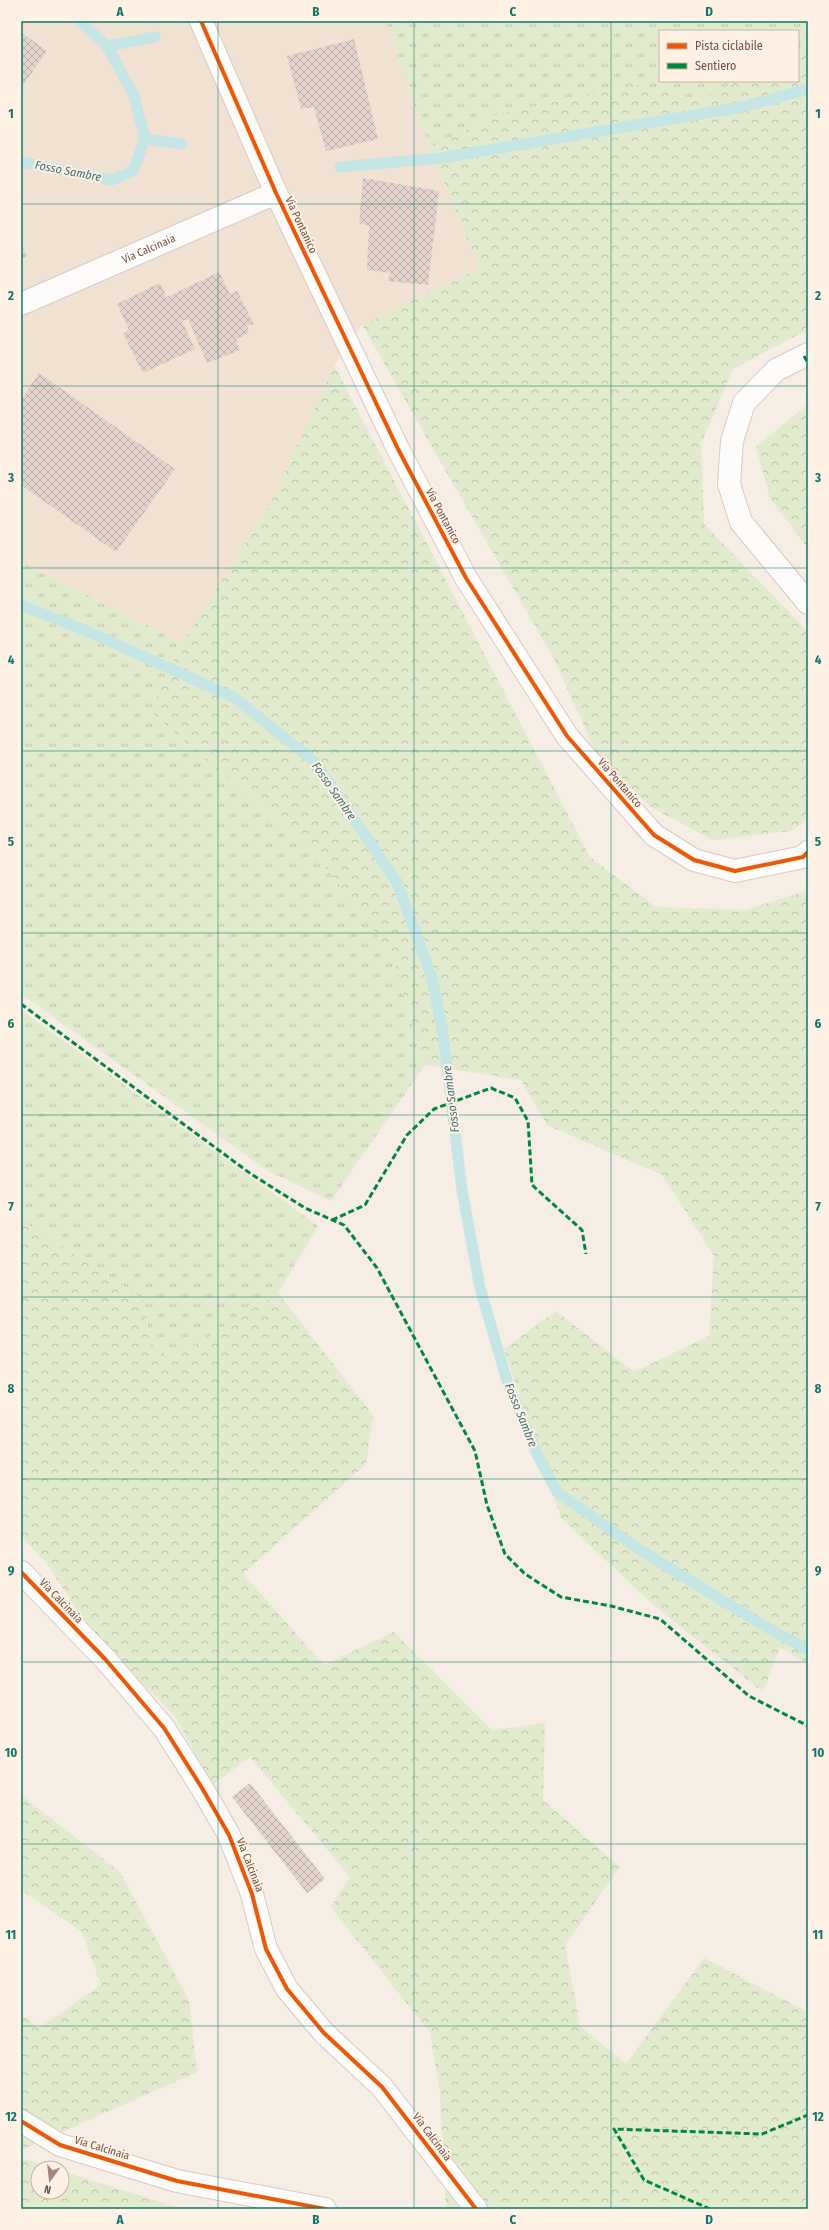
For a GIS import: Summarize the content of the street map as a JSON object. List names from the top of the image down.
{
  "streets": {
    "street": ["Via Pontanico", "Via Calcinaia"]
  },
  "crossings": [
    ["Via Pontanico", "Via Calcinaia"]
  ],
  "water": ["Fosso Sambre"],
  "legend": ["Pista ciclabile", "Sentiero"],
  "north": "bottom",
  "grid": {
    "columns": [
      "A",
      "B",
      "C",
      "D"
    ],
    "rows": [
      "1",
      "2",
      "3",
      "4",
      "5",
      "6",
      "7",
      "8",
      "9",
      "10",
      "11",
      "12"
    ]
  }
}
